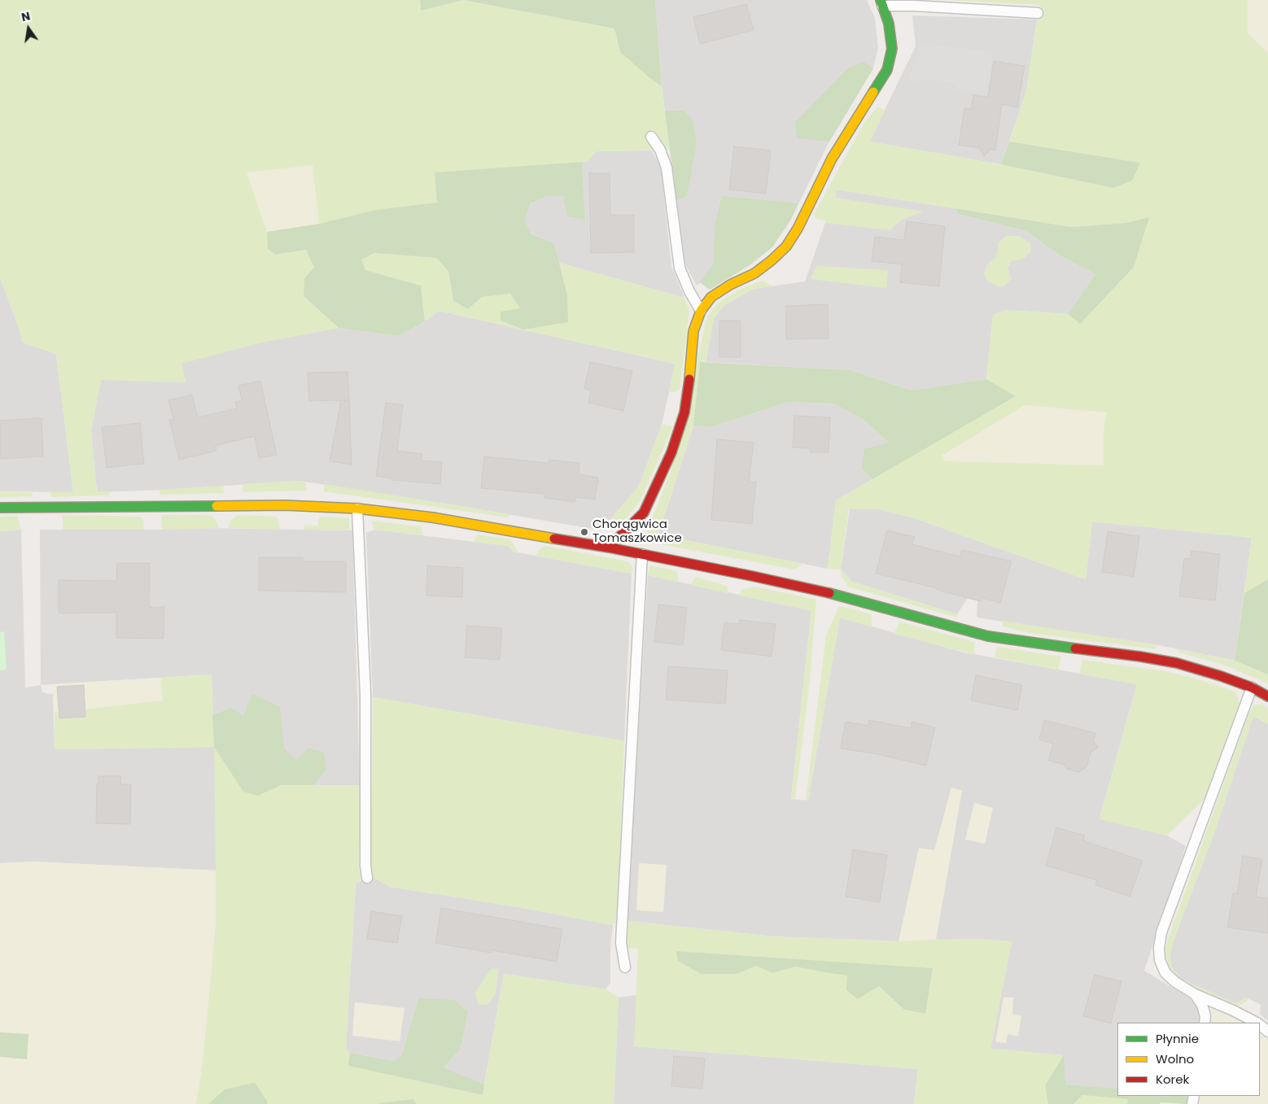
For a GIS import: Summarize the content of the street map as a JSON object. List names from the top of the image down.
{
  "places": ["Chorągwica Tomaszkowice"],
  "legend": ["Płynnie", "Wolno", "Korek"],
  "north": "top"
}
